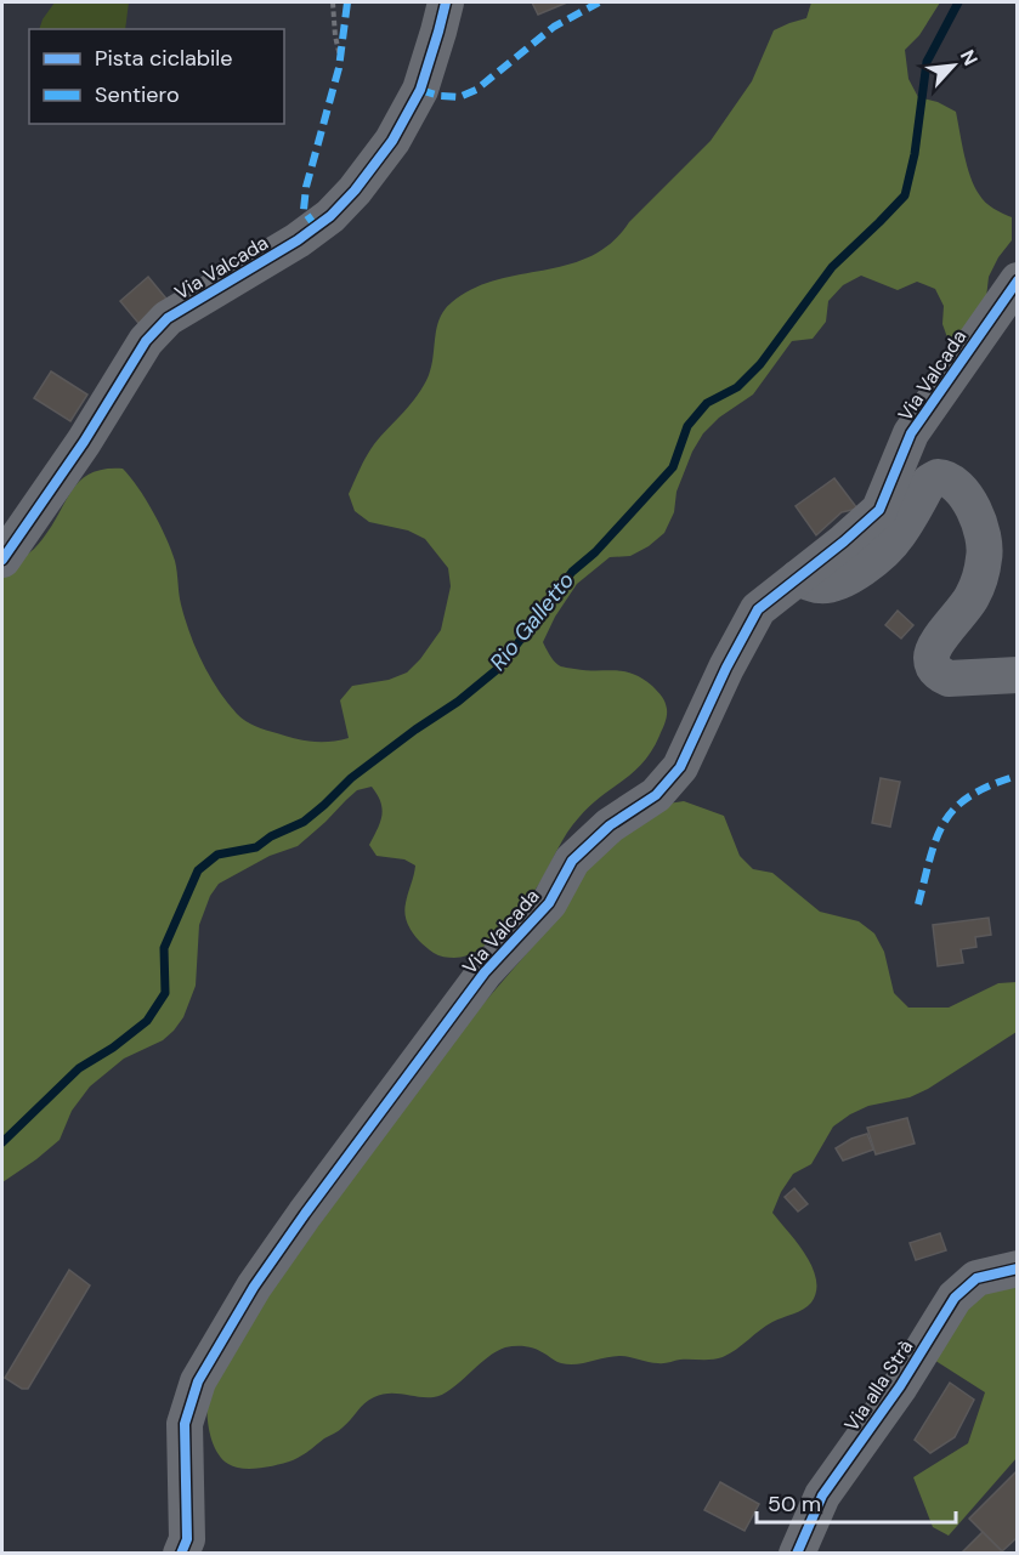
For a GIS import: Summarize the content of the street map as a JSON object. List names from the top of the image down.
{
  "streets": {
    "street": ["Via Valcada", "Via alla Strà"]
  },
  "water": ["Rio Galletto"],
  "legend": ["Pista ciclabile", "Sentiero"],
  "scale_bar": "50 m",
  "north": "top right"
}
